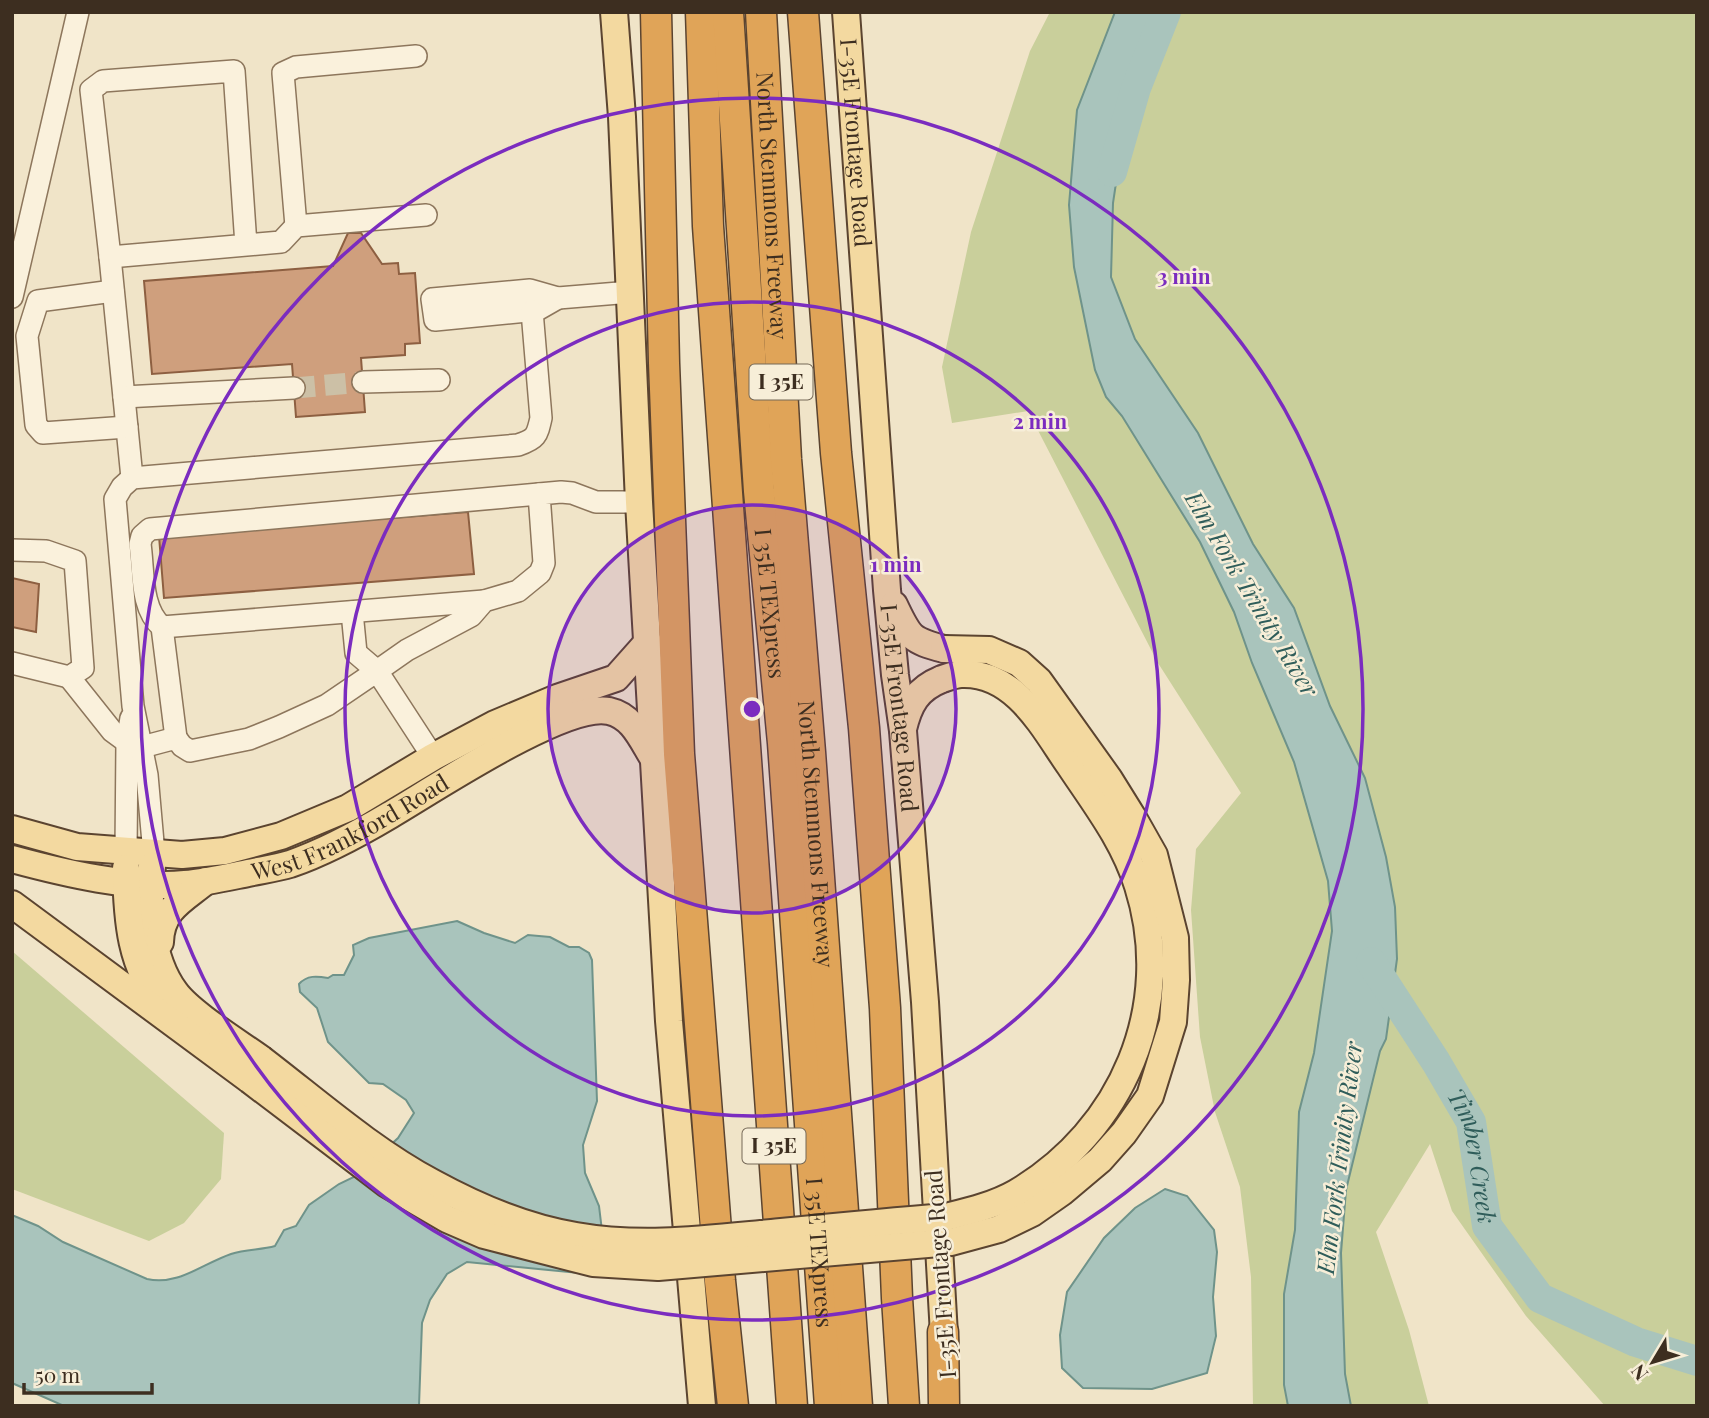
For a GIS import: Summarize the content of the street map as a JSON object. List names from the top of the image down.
{
  "streets": {
    "highway": ["North Stemmons Freeway", "I 35E", "I 35E TEXpress"],
    "main road": ["I-35E Frontage Road", "West Frankford Road"]
  },
  "crossings": [
    ["North Stemmons Freeway", "I 35E TEXpress"]
  ],
  "water": ["Elm Fork Trinity River", "Timber Creek"],
  "scale_bar": "50 m",
  "north": "bottom left",
  "rings": ["3 min", "2 min", "1 min"]
}
